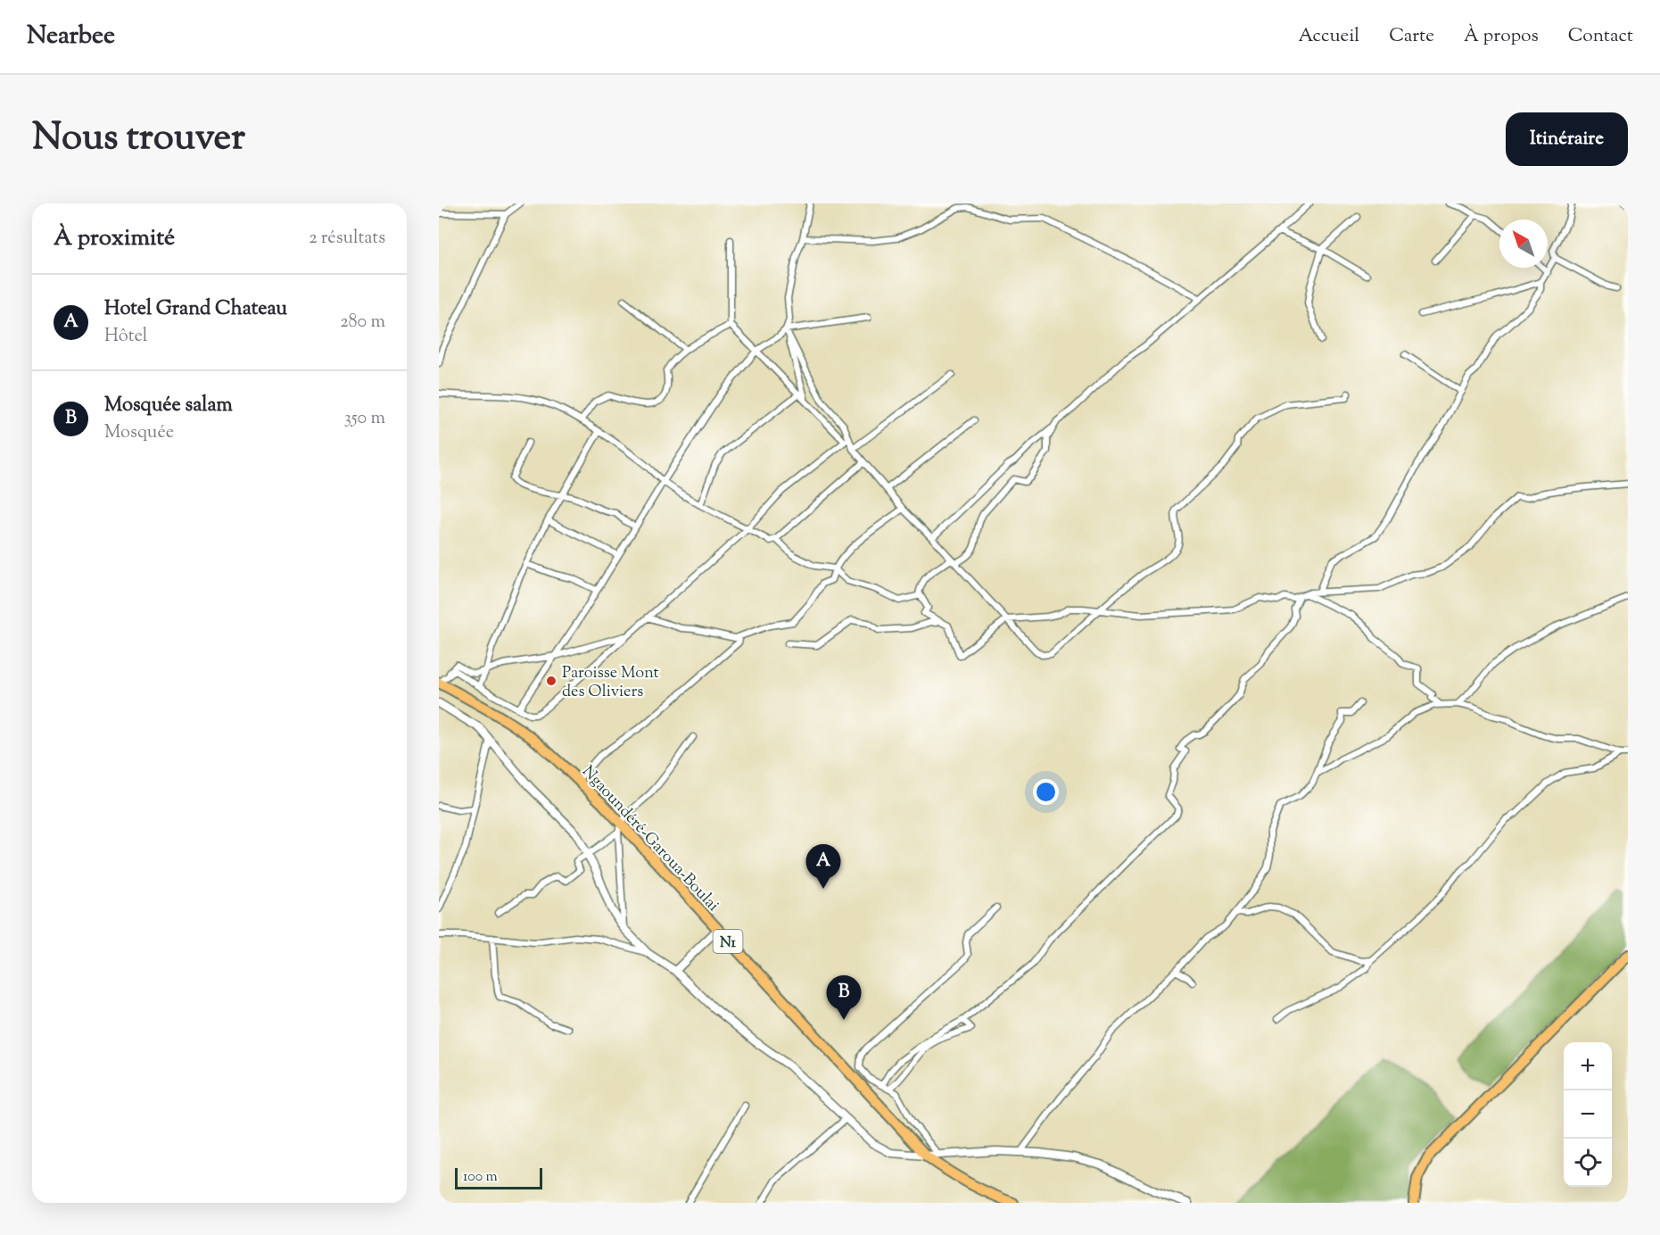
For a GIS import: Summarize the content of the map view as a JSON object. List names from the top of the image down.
{
  "streets": {
    "main road": ["Ngaoundéré-Garoua-Boulai", "N1"]
  },
  "places": ["Paroisse Mont des Oliviers"],
  "scale_bar": "100 m",
  "north": "top left",
  "page": {
    "header": "Nearbee",
    "nav": [
      "Accueil",
      "Carte",
      "À propos",
      "Contact"
    ],
    "title": "Nous trouver",
    "buttons": "Itinéraire",
    "heading": ["À proximité", "2 résultats"],
    "list": [
      {
        "mark": "A",
        "name": "Hotel Grand Chateau",
        "note": "Hôtel",
        "value": "280 m"
      },
      {
        "mark": "B",
        "name": "Mosquée salam",
        "note": "Mosquée",
        "value": "350 m"
      }
    ],
    "pins": ["A", "B"],
    "map_buttons": ["+", "−"],
    "scale": "100 m"
  }
}
